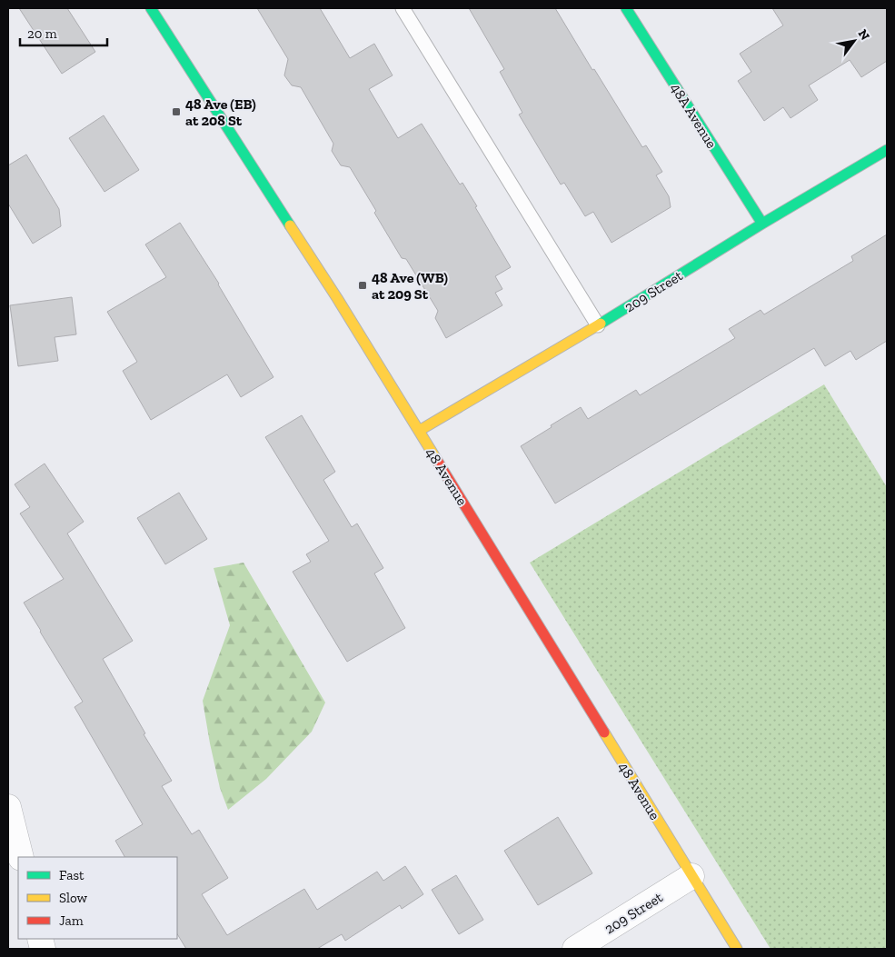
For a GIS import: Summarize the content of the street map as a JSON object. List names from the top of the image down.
{
  "streets": {
    "main road": ["48A Avenue", "209 Street", "48 Avenue"]
  },
  "crossings": [
    ["48A Avenue", "209 Street"],
    ["209 Street", "48 Avenue"]
  ],
  "places": {
    "transit": ["48 Ave (EB) at 208 St", "48 Ave (WB) at 209 St"]
  },
  "legend": ["Fast", "Slow", "Jam"],
  "scale_bar": "20 m",
  "north": "top right"
}
